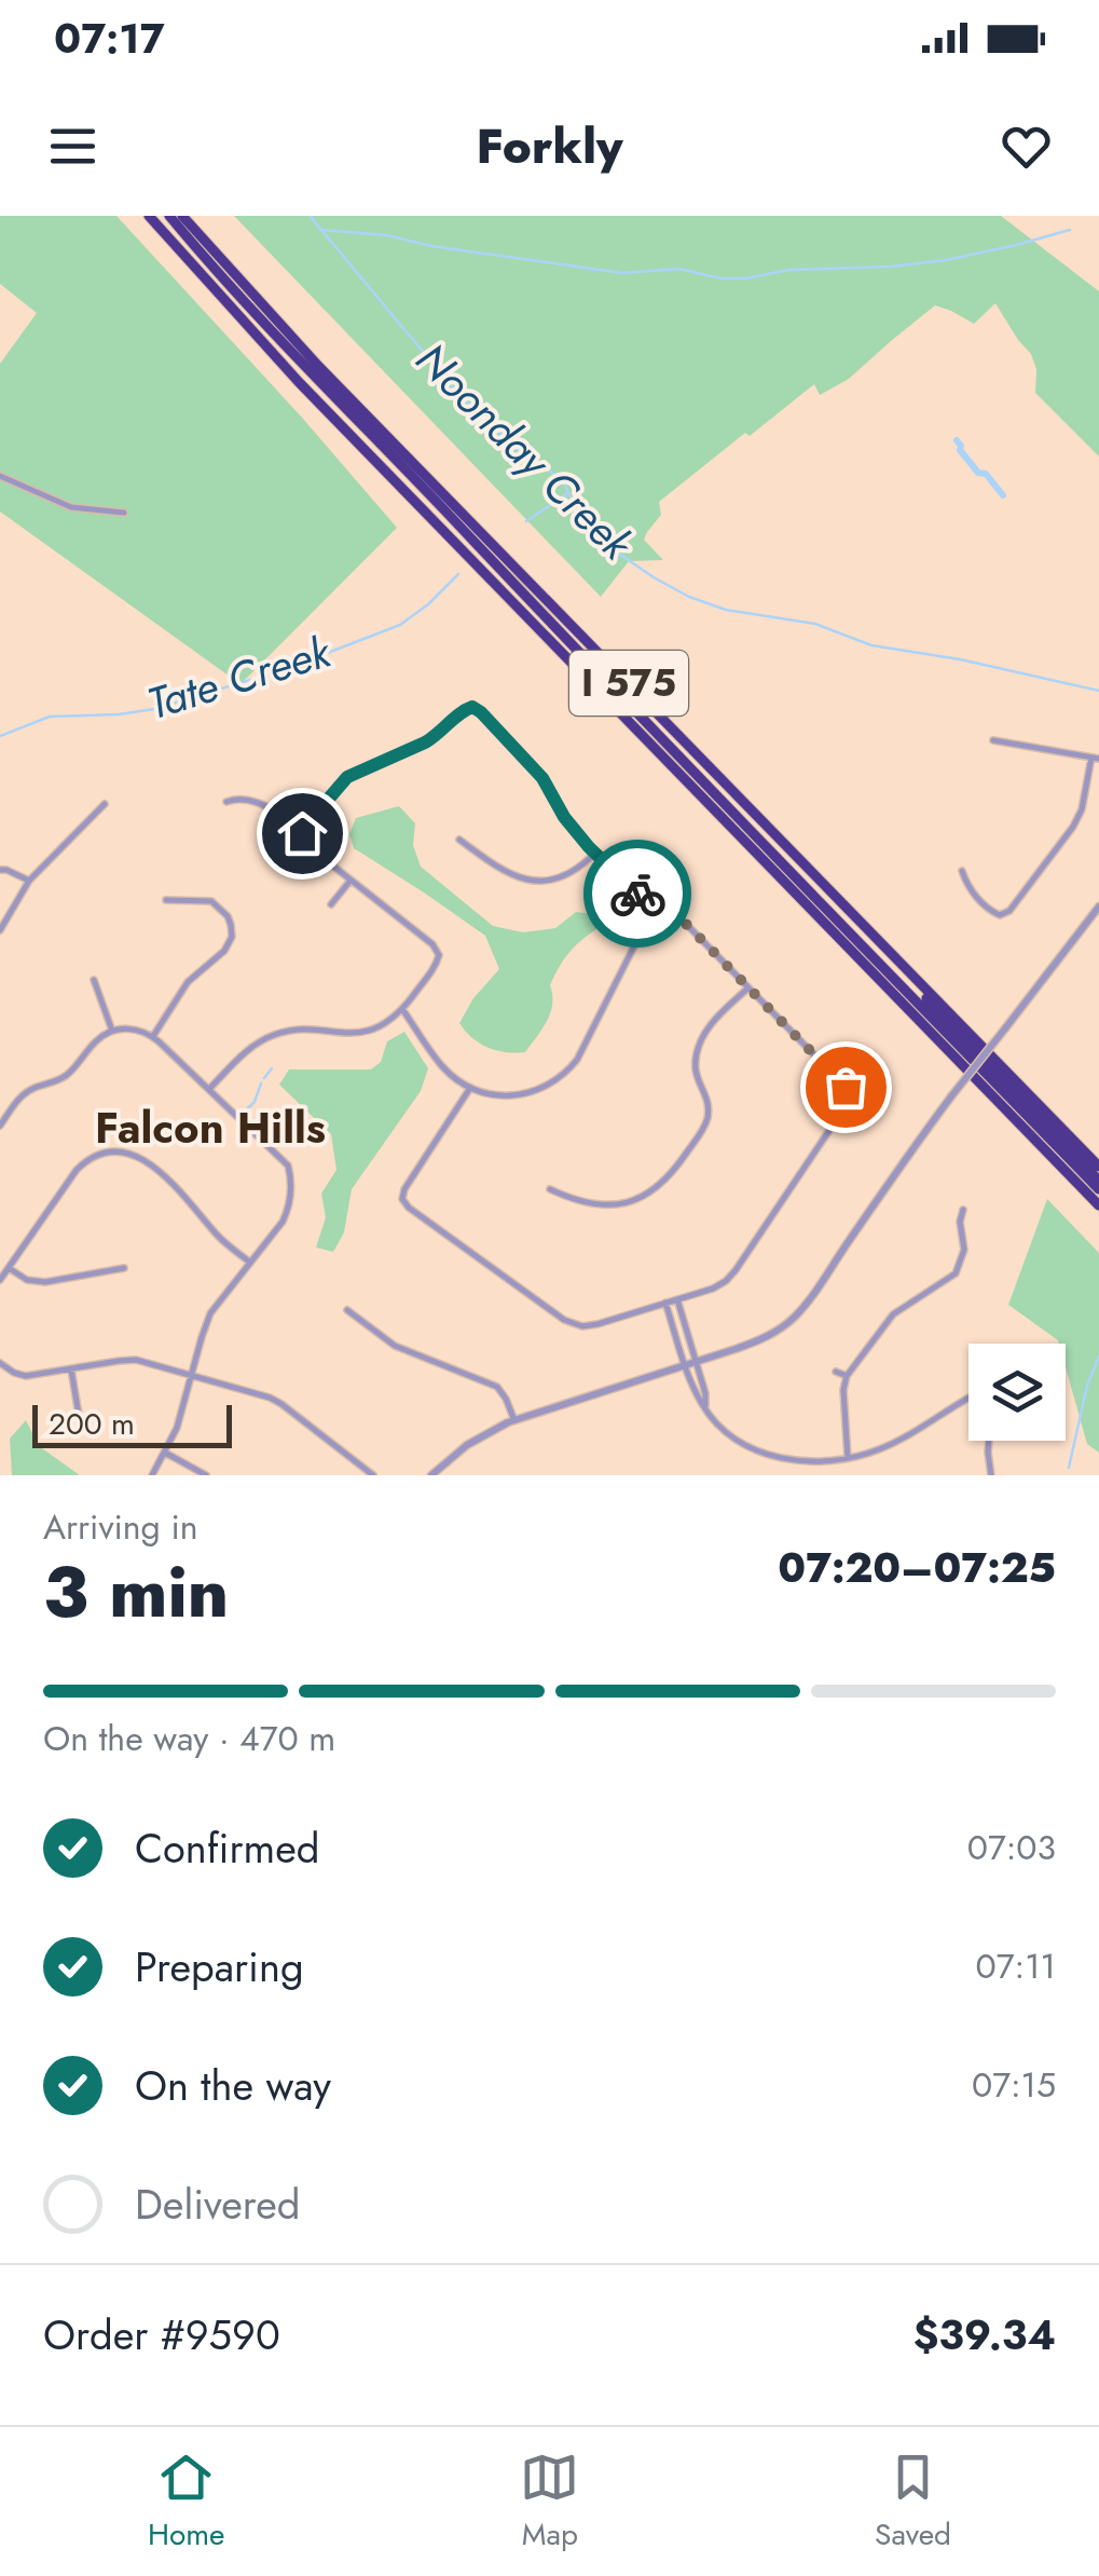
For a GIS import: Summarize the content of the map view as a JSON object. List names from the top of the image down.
{
  "streets": {
    "highway": ["I 575"]
  },
  "districts": ["Falcon Hills"],
  "water": ["Noonday Creek", "Tate Creek"],
  "scale_bar": "200 m",
  "page": {
    "status": "07:17",
    "header": "Forkly",
    "scale": "200 m",
    "heading": ["3 min", "Arriving in", "07:20–07:25"],
    "panel": ["Order #9590", "$39.34"],
    "bar": "On the way · 470 m",
    "list": [
      ["Confirmed", "07:03"],
      ["Preparing", "07:11"],
      ["On the way", "07:15"],
      "Delivered"
    ],
    "tabs": ["Home", "Map", "Saved"]
  }
}
